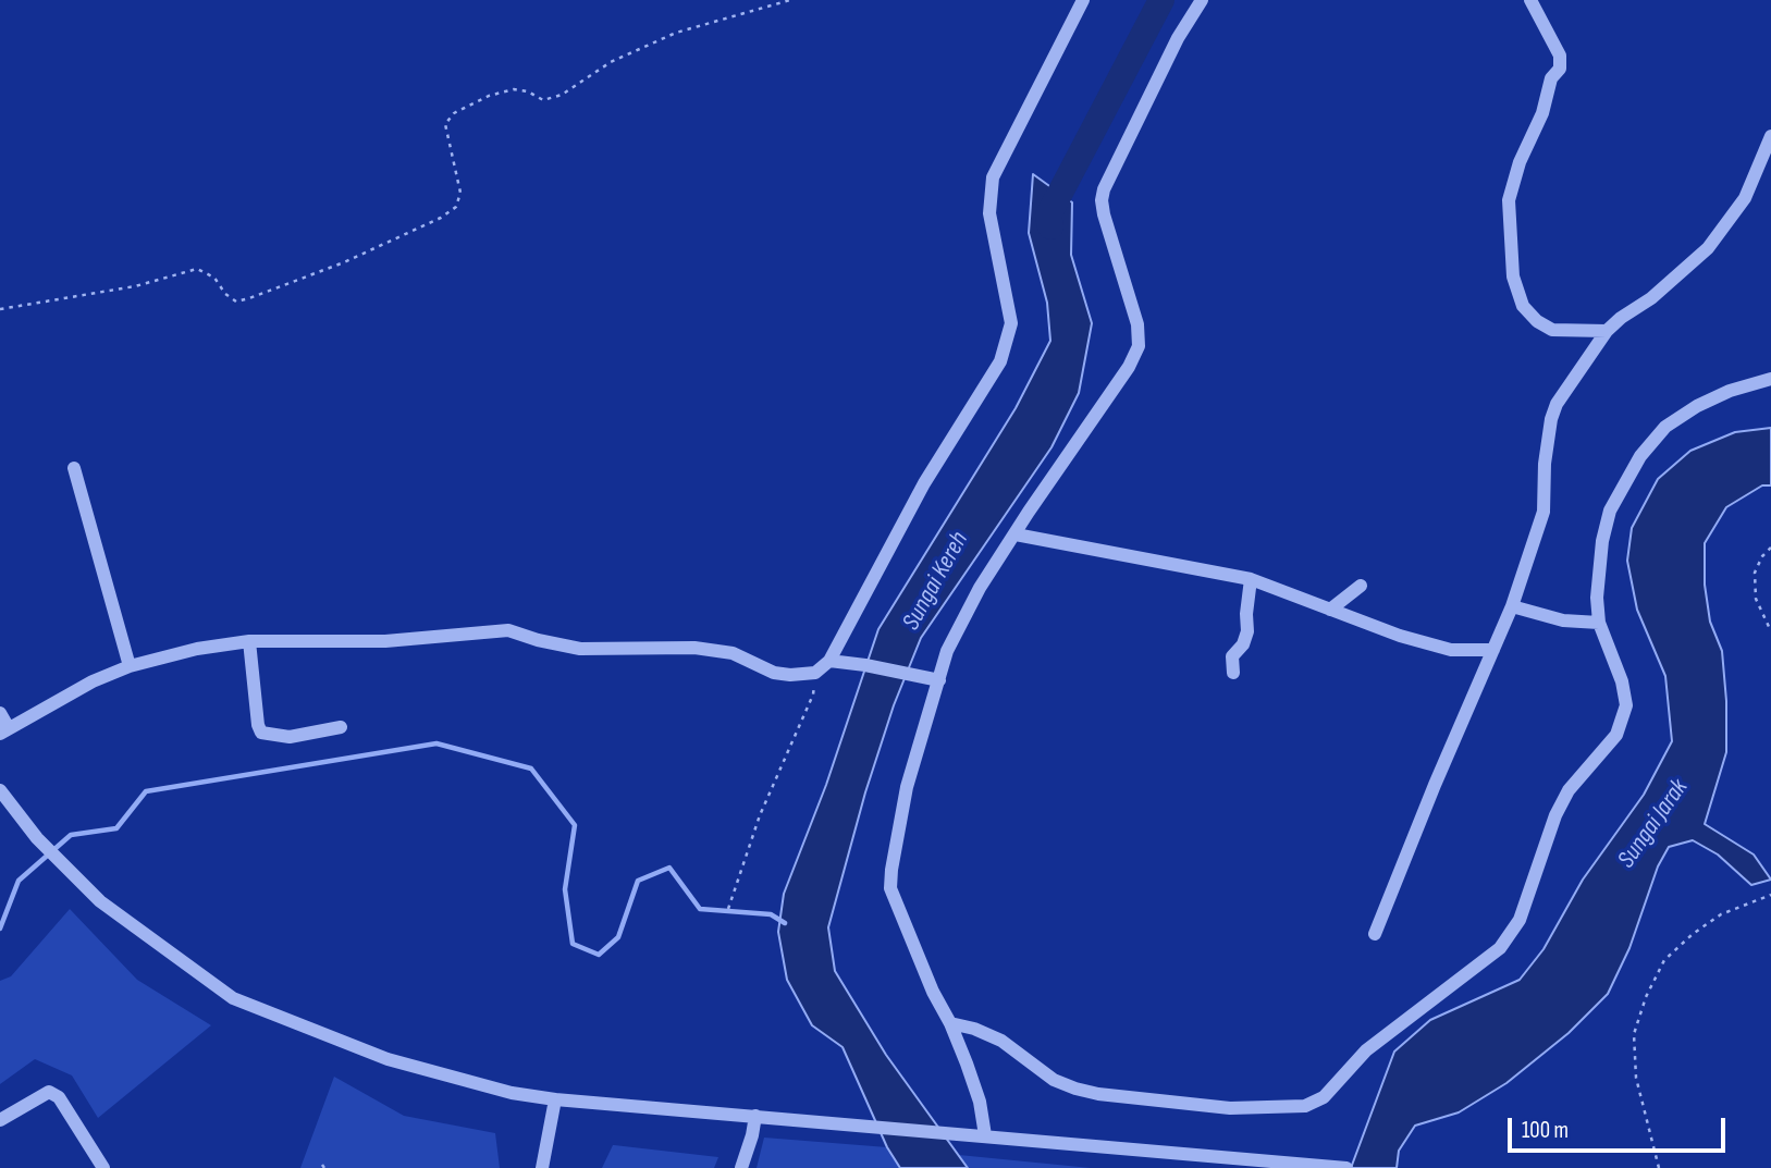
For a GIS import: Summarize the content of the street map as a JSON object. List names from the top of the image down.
{
  "water": ["Sungai Kereh", "Sungai Jarak"],
  "scale_bar": "100 m"
}
